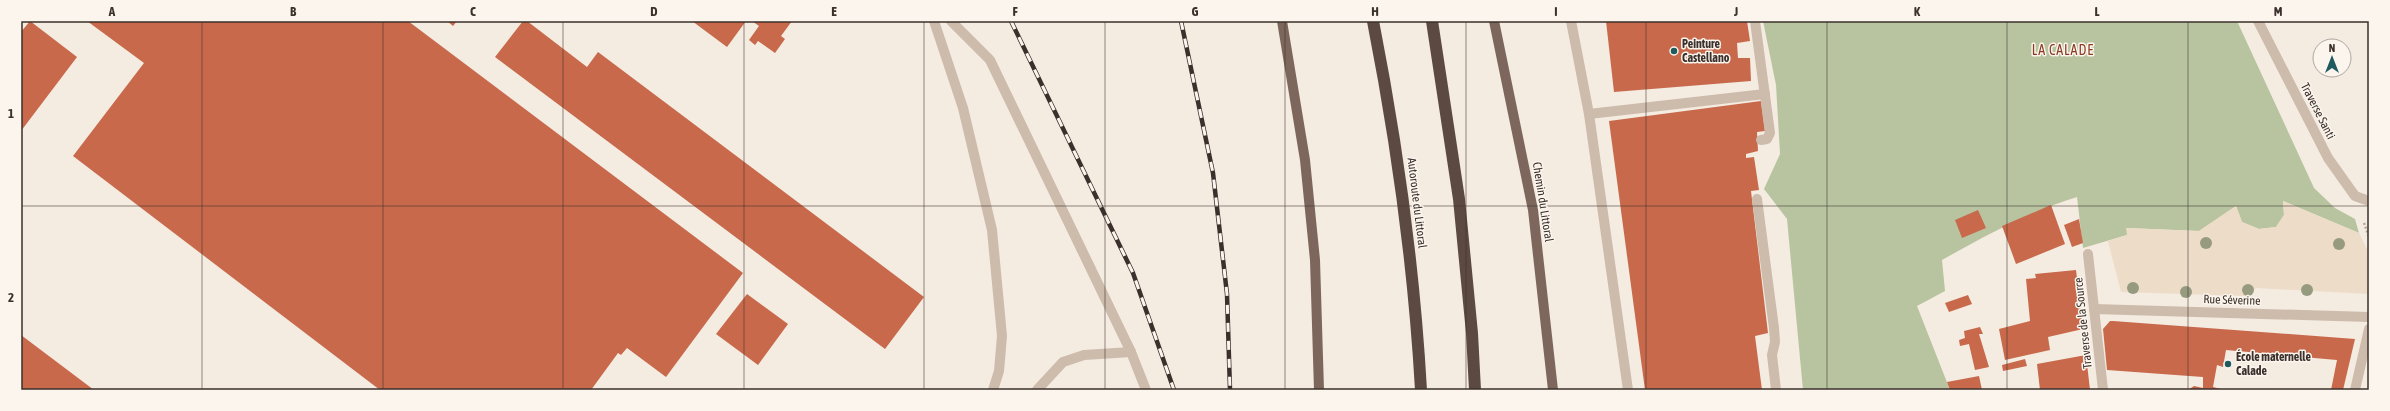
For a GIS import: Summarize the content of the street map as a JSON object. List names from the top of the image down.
{
  "streets": {
    "highway": ["Autoroute du Littoral"],
    "main road": ["Chemin du Littoral"],
    "street": ["Traverse Santi", "Rue Séverine", "Traverse de la Source"]
  },
  "crossings": [
    ["Rue Séverine", "Traverse de la Source"]
  ],
  "districts": ["LA CALADE"],
  "places": ["Peinture Castellano", "École maternelle Calade"],
  "north": "top",
  "grid": {
    "columns": [
      "A",
      "B",
      "C",
      "D",
      "E",
      "F",
      "G",
      "H",
      "I",
      "J",
      "K",
      "L",
      "M"
    ],
    "rows": ["1", "2"]
  }
}
